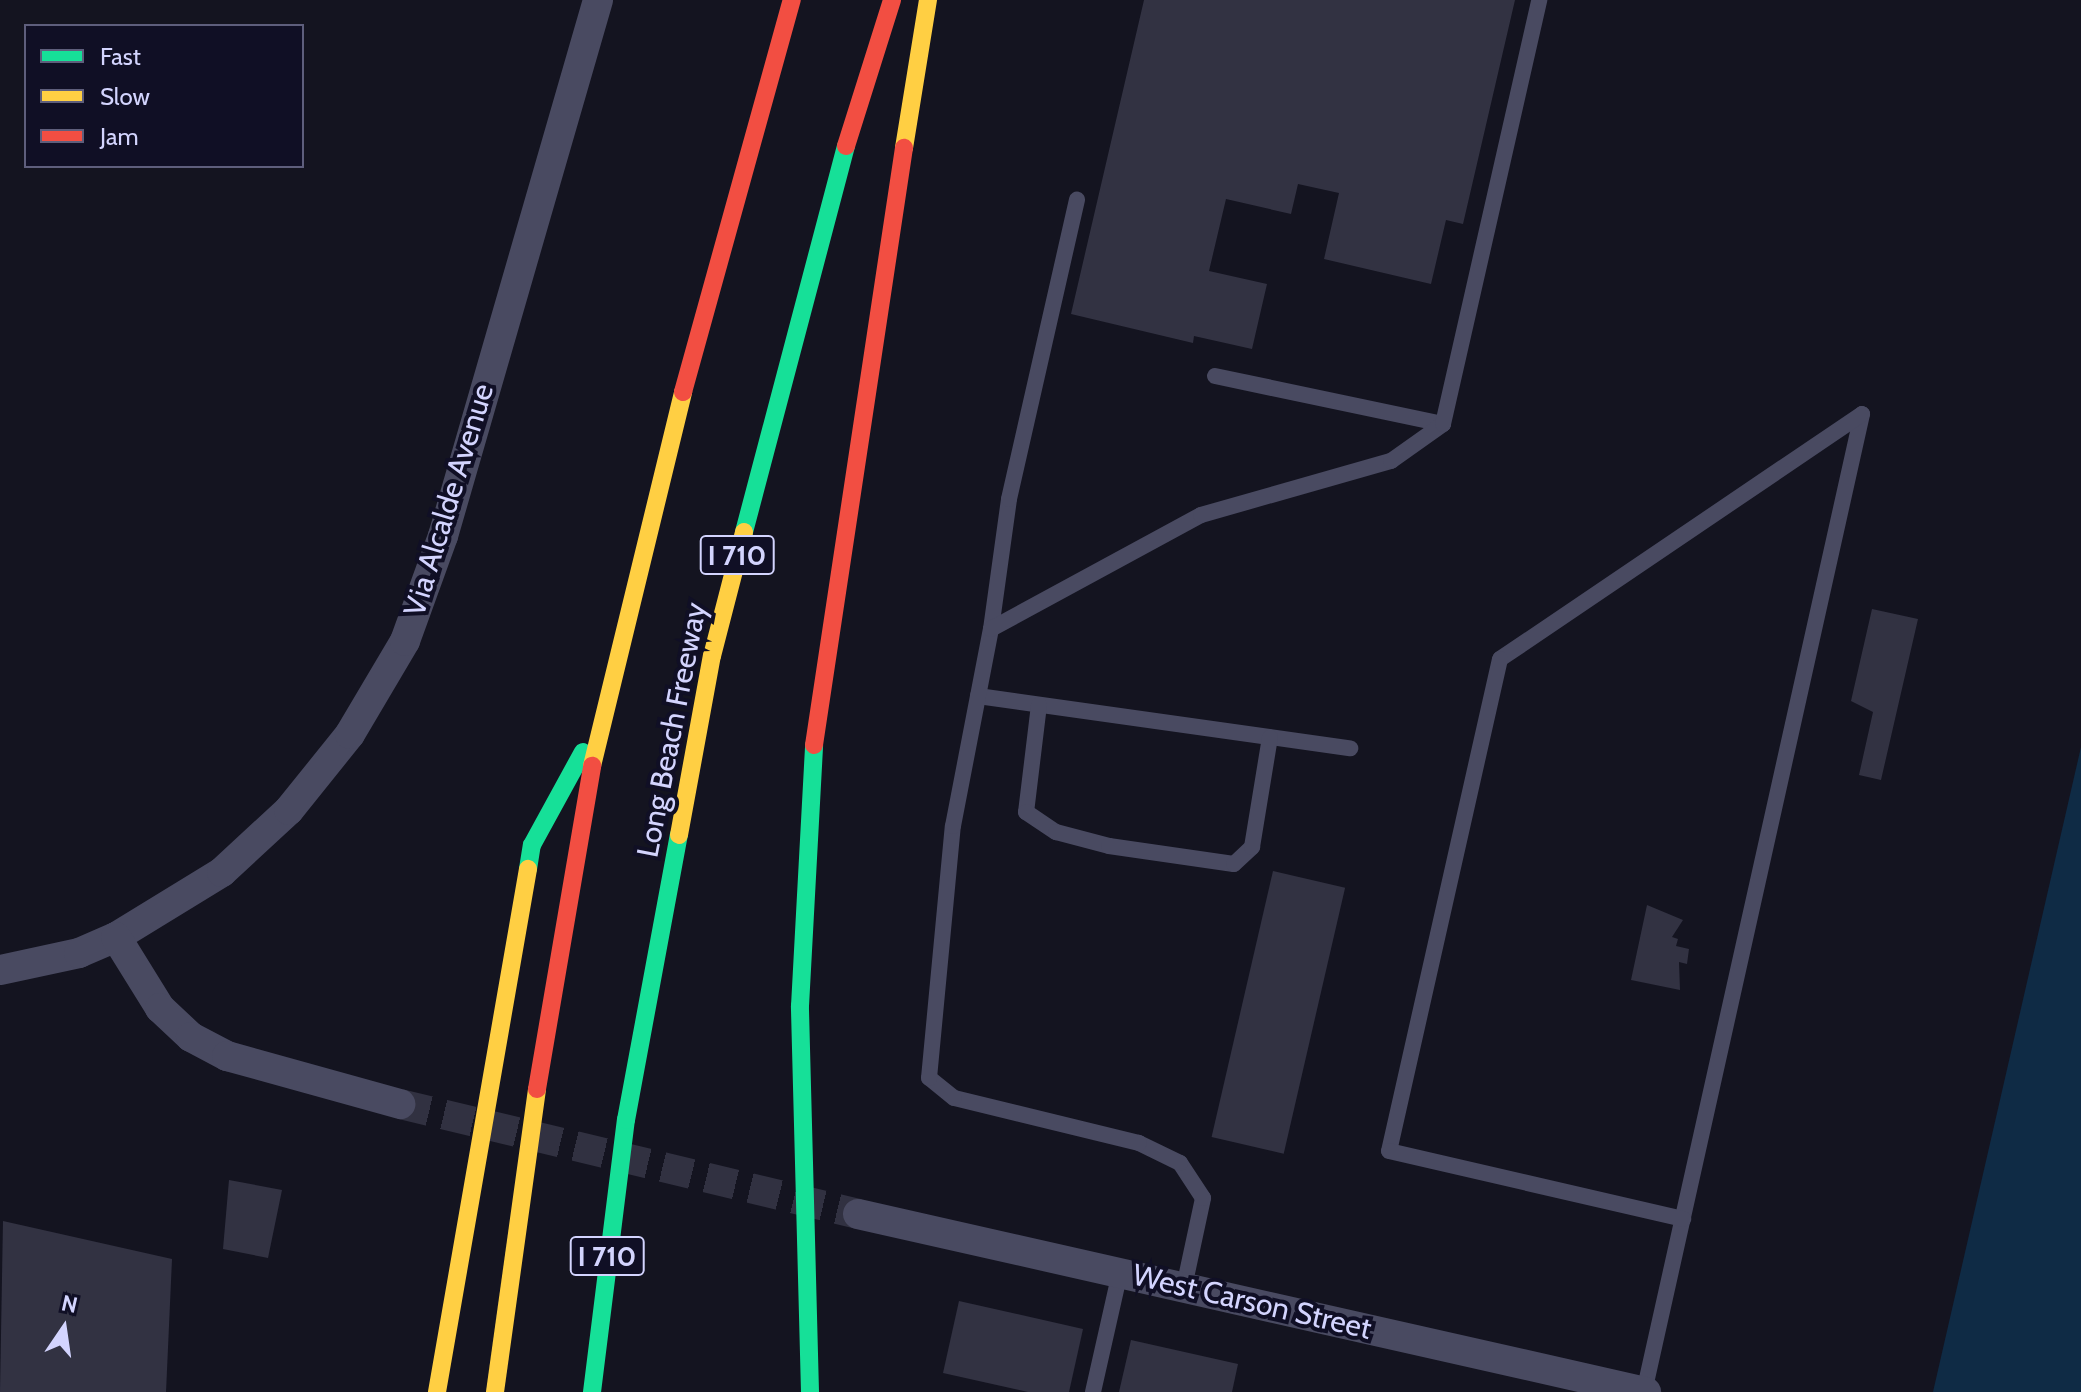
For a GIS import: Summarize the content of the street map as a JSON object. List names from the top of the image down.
{
  "streets": {
    "highway": ["I 710", "Long Beach Freeway"],
    "street": ["Via Alcalde Avenue", "West Carson Street"]
  },
  "legend": ["Fast", "Slow", "Jam"],
  "north": "top"
}
